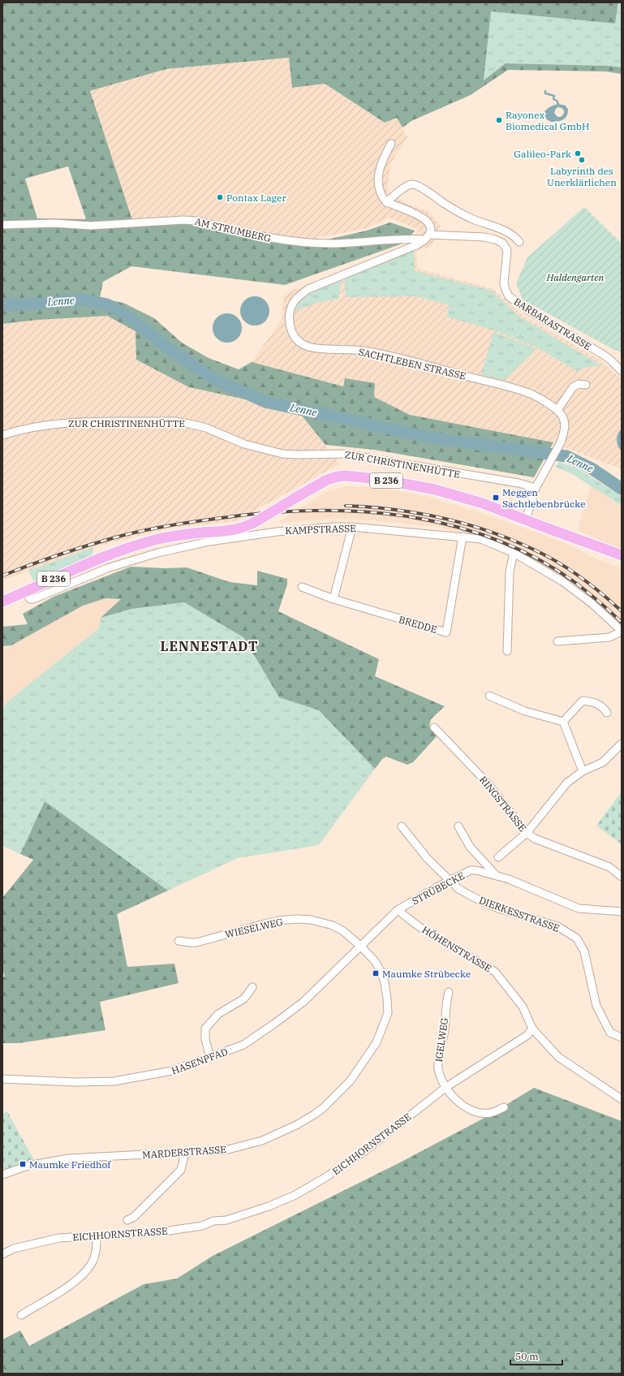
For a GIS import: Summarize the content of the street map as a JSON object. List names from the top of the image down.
{
  "streets": {
    "main road": ["B 236"],
    "street": [
      "AM STRUMBERG",
      "BARBARASTRASSE",
      "SACHTLEBEN STRASSE",
      "ZUR CHRISTINENHÜTTE",
      "KAMPSTRASSE",
      "BREDDE",
      "RINGSTRASSE",
      "STRÜBECKE",
      "DIERKESSTRASSE",
      "WIESELWEG",
      "HÖHENSTRASSE",
      "IGELWEG",
      "HASENPFAD",
      "EICHHORNSTRASSE",
      "MARDERSTRASSE"
    ]
  },
  "crossings": [
    ["AM STRUMBERG", "BARBARASTRASSE"],
    ["AM STRUMBERG", "SACHTLEBEN STRASSE"],
    ["BARBARASTRASSE", "SACHTLEBEN STRASSE"],
    ["B 236", "KAMPSTRASSE"],
    ["KAMPSTRASSE", "BREDDE"],
    ["STRÜBECKE", "DIERKESSTRASSE"],
    ["STRÜBECKE", "WIESELWEG"],
    ["STRÜBECKE", "HÖHENSTRASSE"],
    ["STRÜBECKE", "HASENPFAD"],
    ["STRÜBECKE", "MARDERSTRASSE"],
    ["WIESELWEG", "HASENPFAD"],
    ["WIESELWEG", "MARDERSTRASSE"],
    ["HÖHENSTRASSE", "EICHHORNSTRASSE"],
    ["IGELWEG", "EICHHORNSTRASSE"],
    ["HASENPFAD", "MARDERSTRASSE"]
  ],
  "districts": ["LENNESTADT"],
  "water": ["Lenne"],
  "parks": ["Haldengarten"],
  "places": {
    "other": [
      "Rayonex Biomedical GmbH",
      "Galileo-Park",
      "Labyrinth des Unerklärlichen",
      "Pontax Lager"
    ],
    "transit": ["Meggen Sachtlebenbrücke", "Maumke Strübecke", "Maumke Friedhof"]
  },
  "scale_bar": "50 m"
}
